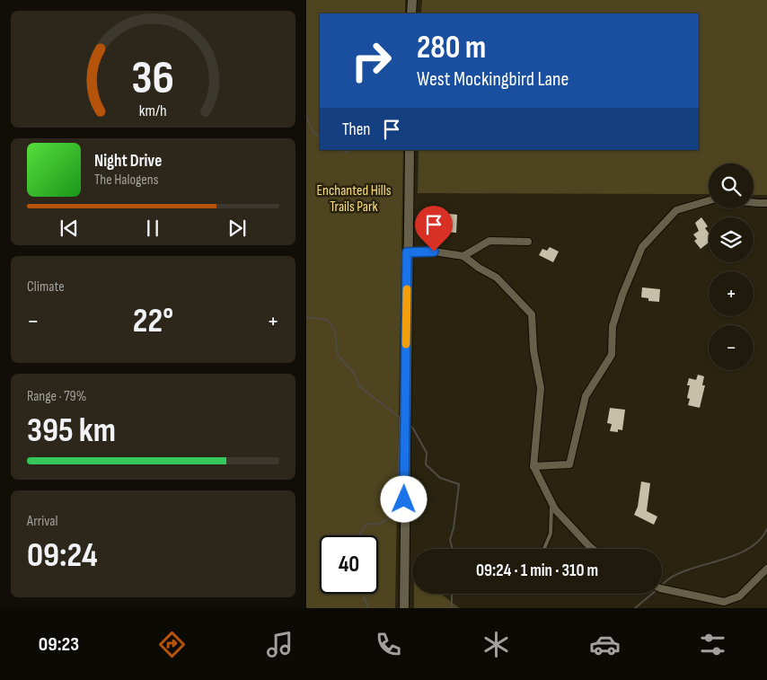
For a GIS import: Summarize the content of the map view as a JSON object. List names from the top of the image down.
{
  "parks": ["Enchanted Hills Trails Park"],
  "page": {
    "turn": ["280 m", "West Mockingbird Lane"],
    "then": "Then",
    "song": ["Night Drive", "The Halogens"],
    "map_buttons": ["+", "−"],
    "tile": [
      "Climate",
      ["Range · 79%", "395 km"],
      ["Arrival", "09:24"]
    ],
    "heat": ["−", "22°", "+"],
    "limit": "40",
    "trip": "09:24 · 1 min · 310 m",
    "tabs": "09:23",
    "gauge": ["36", "km/h"]
  }
}
